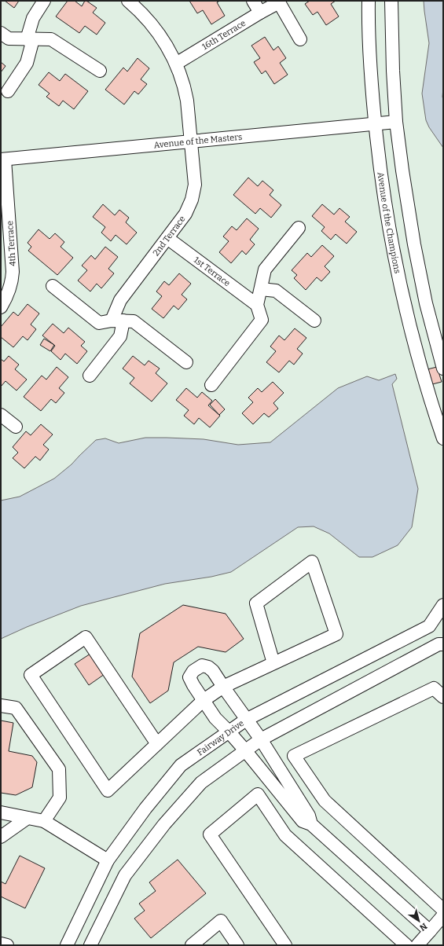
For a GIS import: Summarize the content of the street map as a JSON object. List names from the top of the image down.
{
  "streets": {
    "street": [
      "16th Terrace",
      "Avenue of the Masters",
      "Avenue of the Champions",
      "2nd Terrace",
      "4th Terrace",
      "1st Terrace",
      "Fairway Drive"
    ]
  },
  "crossings": [
    ["16th Terrace", "2nd Terrace"],
    ["Avenue of the Masters", "Avenue of the Champions"],
    ["Avenue of the Masters", "2nd Terrace"],
    ["Avenue of the Masters", "4th Terrace"],
    ["2nd Terrace", "1st Terrace"]
  ],
  "north": "bottom right"
}
